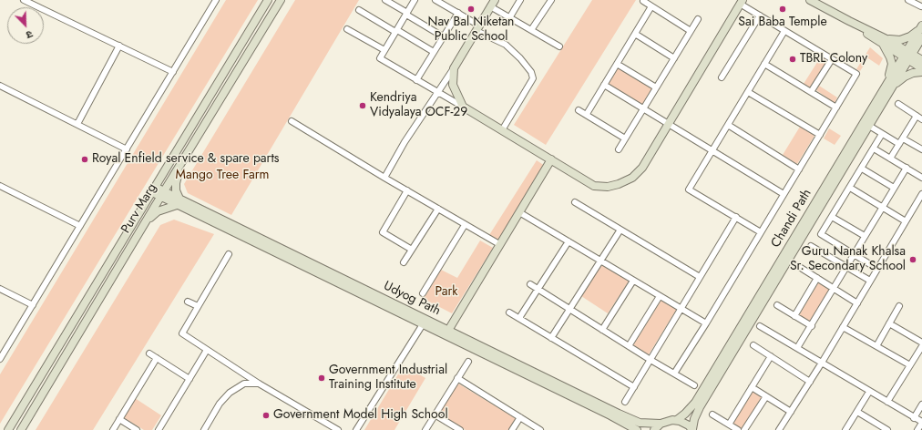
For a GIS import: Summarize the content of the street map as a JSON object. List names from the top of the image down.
{
  "streets": {
    "main road": ["Purv Marg", "Chandi Path", "Udyog Path"]
  },
  "crossings": [
    ["Purv Marg", "Udyog Path"],
    ["Chandi Path", "Udyog Path"]
  ],
  "parks": ["Mango Tree Farm", "Park"],
  "places": [
    "Nav Bal Niketan Public School",
    "Sai Baba Temple",
    "TBRL Colony",
    "Kendriya Vidyalaya OCF-29",
    "Royal Enfield service & spare parts",
    "Guru Nanak Khalsa Sr. Secondary School",
    "Government Industrial Training Institute",
    "Government Model High School"
  ],
  "north": "bottom right"
}
